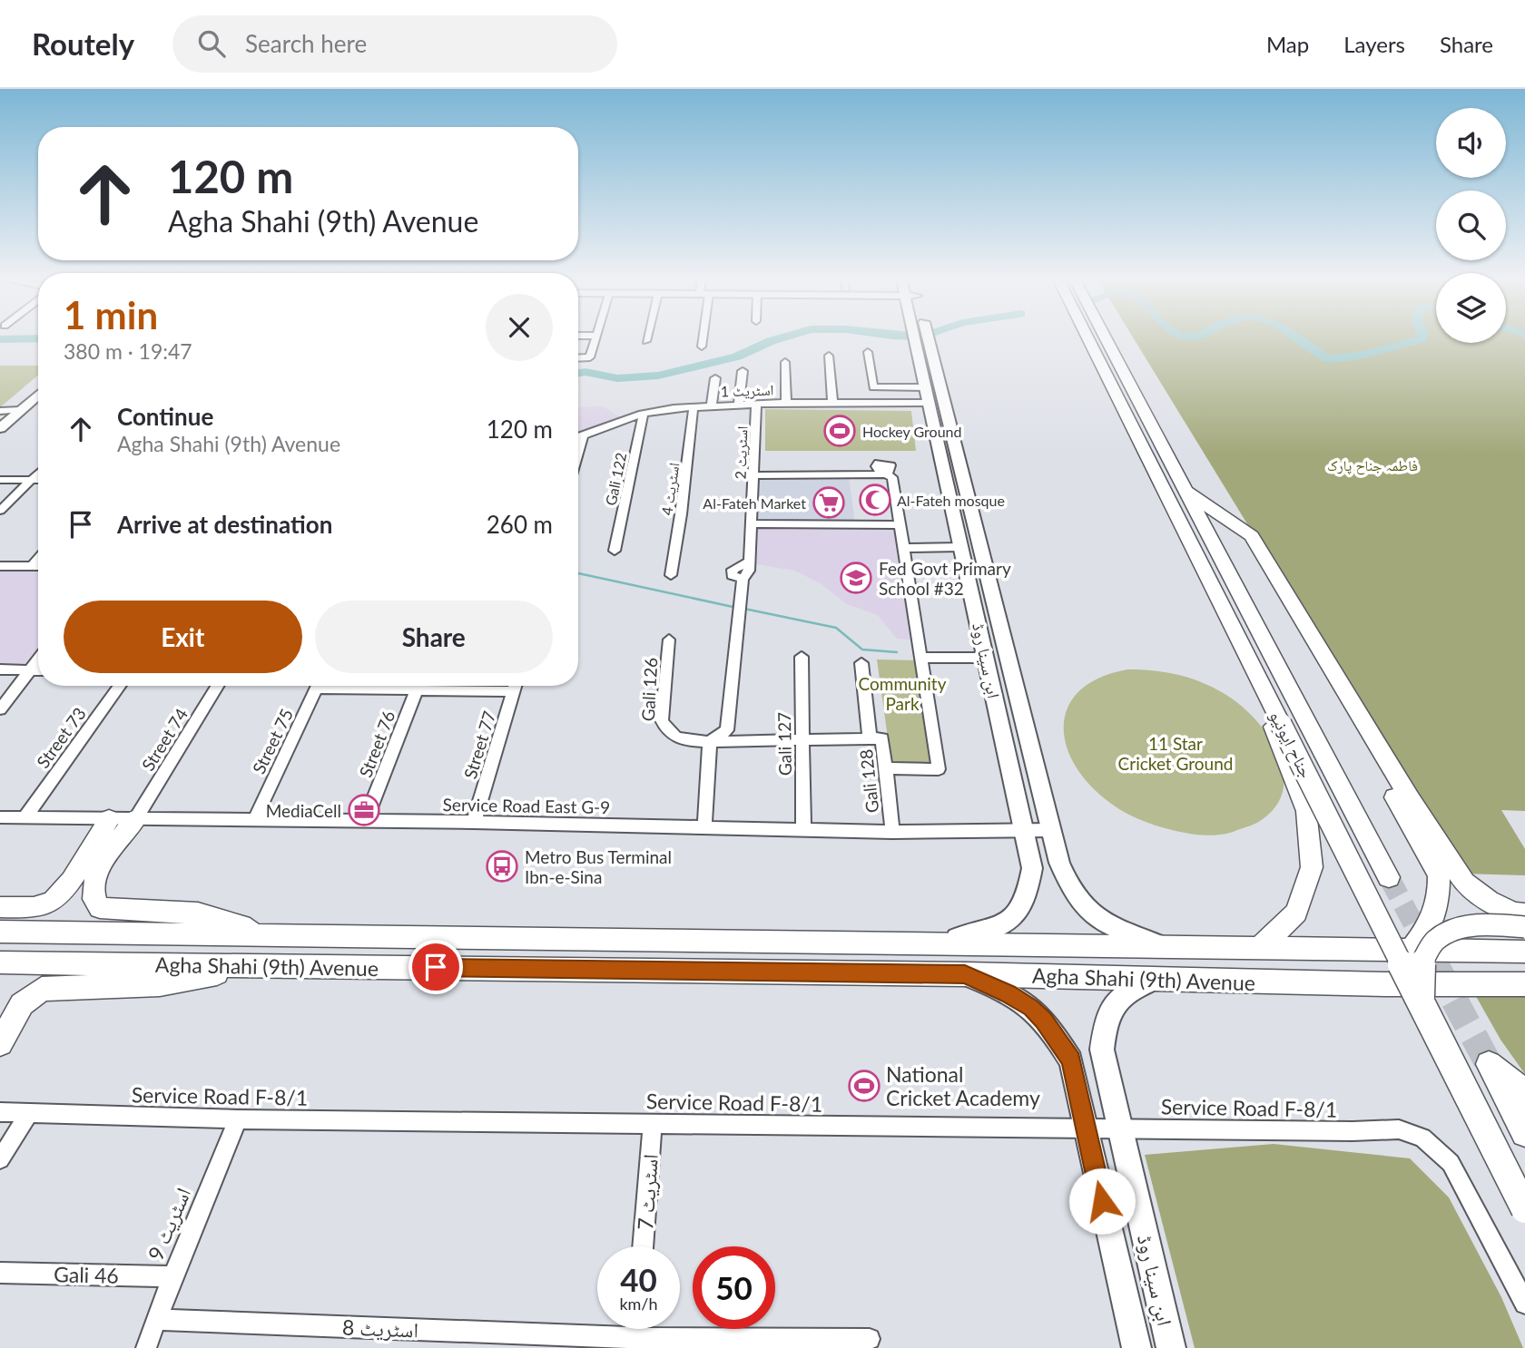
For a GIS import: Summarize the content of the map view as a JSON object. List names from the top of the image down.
{
  "streets": {
    "main road": ["ابن سینا روڈ", "جناح ایونیو", "Agha Shahi (9th) Avenue"],
    "street": [
      "اسٹریٹ 1",
      "اسٹریٹ 2",
      "Gali 122",
      "اسٹریٹ 4",
      "Gali 126",
      "Street 73",
      "Street 74",
      "Street 75",
      "Street 76",
      "Gali 127",
      "Street 77",
      "Gali 128",
      "Service Road East G-9",
      "Service Road F-8/1",
      "اسٹریٹ 7",
      "اسٹریٹ 9",
      "Gali 46",
      "اسٹریٹ 8"
    ]
  },
  "crossings": [
    ["اسٹریٹ 1", "اسٹریٹ 2"],
    ["اسٹریٹ 1", "Gali 122"],
    ["اسٹریٹ 1", "اسٹریٹ 4"],
    ["اسٹریٹ 1", "ابن سینا روڈ"],
    ["ابن سینا روڈ", "Service Road East G-9"],
    ["ابن سینا روڈ", "Agha Shahi (9th) Avenue"],
    ["ابن سینا روڈ", "Service Road F-8/1"],
    ["Street 73", "Service Road East G-9"],
    ["Street 74", "Service Road East G-9"],
    ["Street 75", "Service Road East G-9"],
    ["Street 76", "Service Road East G-9"],
    ["Gali 127", "Service Road East G-9"],
    ["Street 77", "Service Road East G-9"],
    ["Gali 128", "Service Road East G-9"],
    ["Service Road F-8/1", "اسٹریٹ 7"],
    ["Service Road F-8/1", "اسٹریٹ 9"],
    ["اسٹریٹ 9", "Gali 46"],
    ["اسٹریٹ 9", "اسٹریٹ 8"]
  ],
  "parks": ["فاطمہ جناح پارک", "Community Park", "11 Star Cricket Ground"],
  "places": {
    "sports": ["Hockey Ground", "National Cricket Academy"],
    "mosque": ["Al-Fateh mosque"],
    "supermarket": ["Al-Fateh Market"],
    "school or university": ["Fed Govt Primary School #32"],
    "office": ["MediaCell"],
    "bus stop": ["Metro Bus Terminal Ibn-e-Sina"]
  },
  "page": {
    "header": "Routely",
    "search": "Search here",
    "nav": ["Map", "Layers", "Share"],
    "turn": ["120 m", "Agha Shahi (9th) Avenue"],
    "heading": ["1 min", "380 m · 19:47"],
    "list": [
      {
        "name": "Continue",
        "note": "Agha Shahi (9th) Avenue",
        "value": "120 m"
      },
      {
        "name": "Arrive at destination",
        "value": "260 m"
      }
    ],
    "buttons": ["Exit", "Share"],
    "speed": "40 km/h",
    "limit": "50"
  }
}
